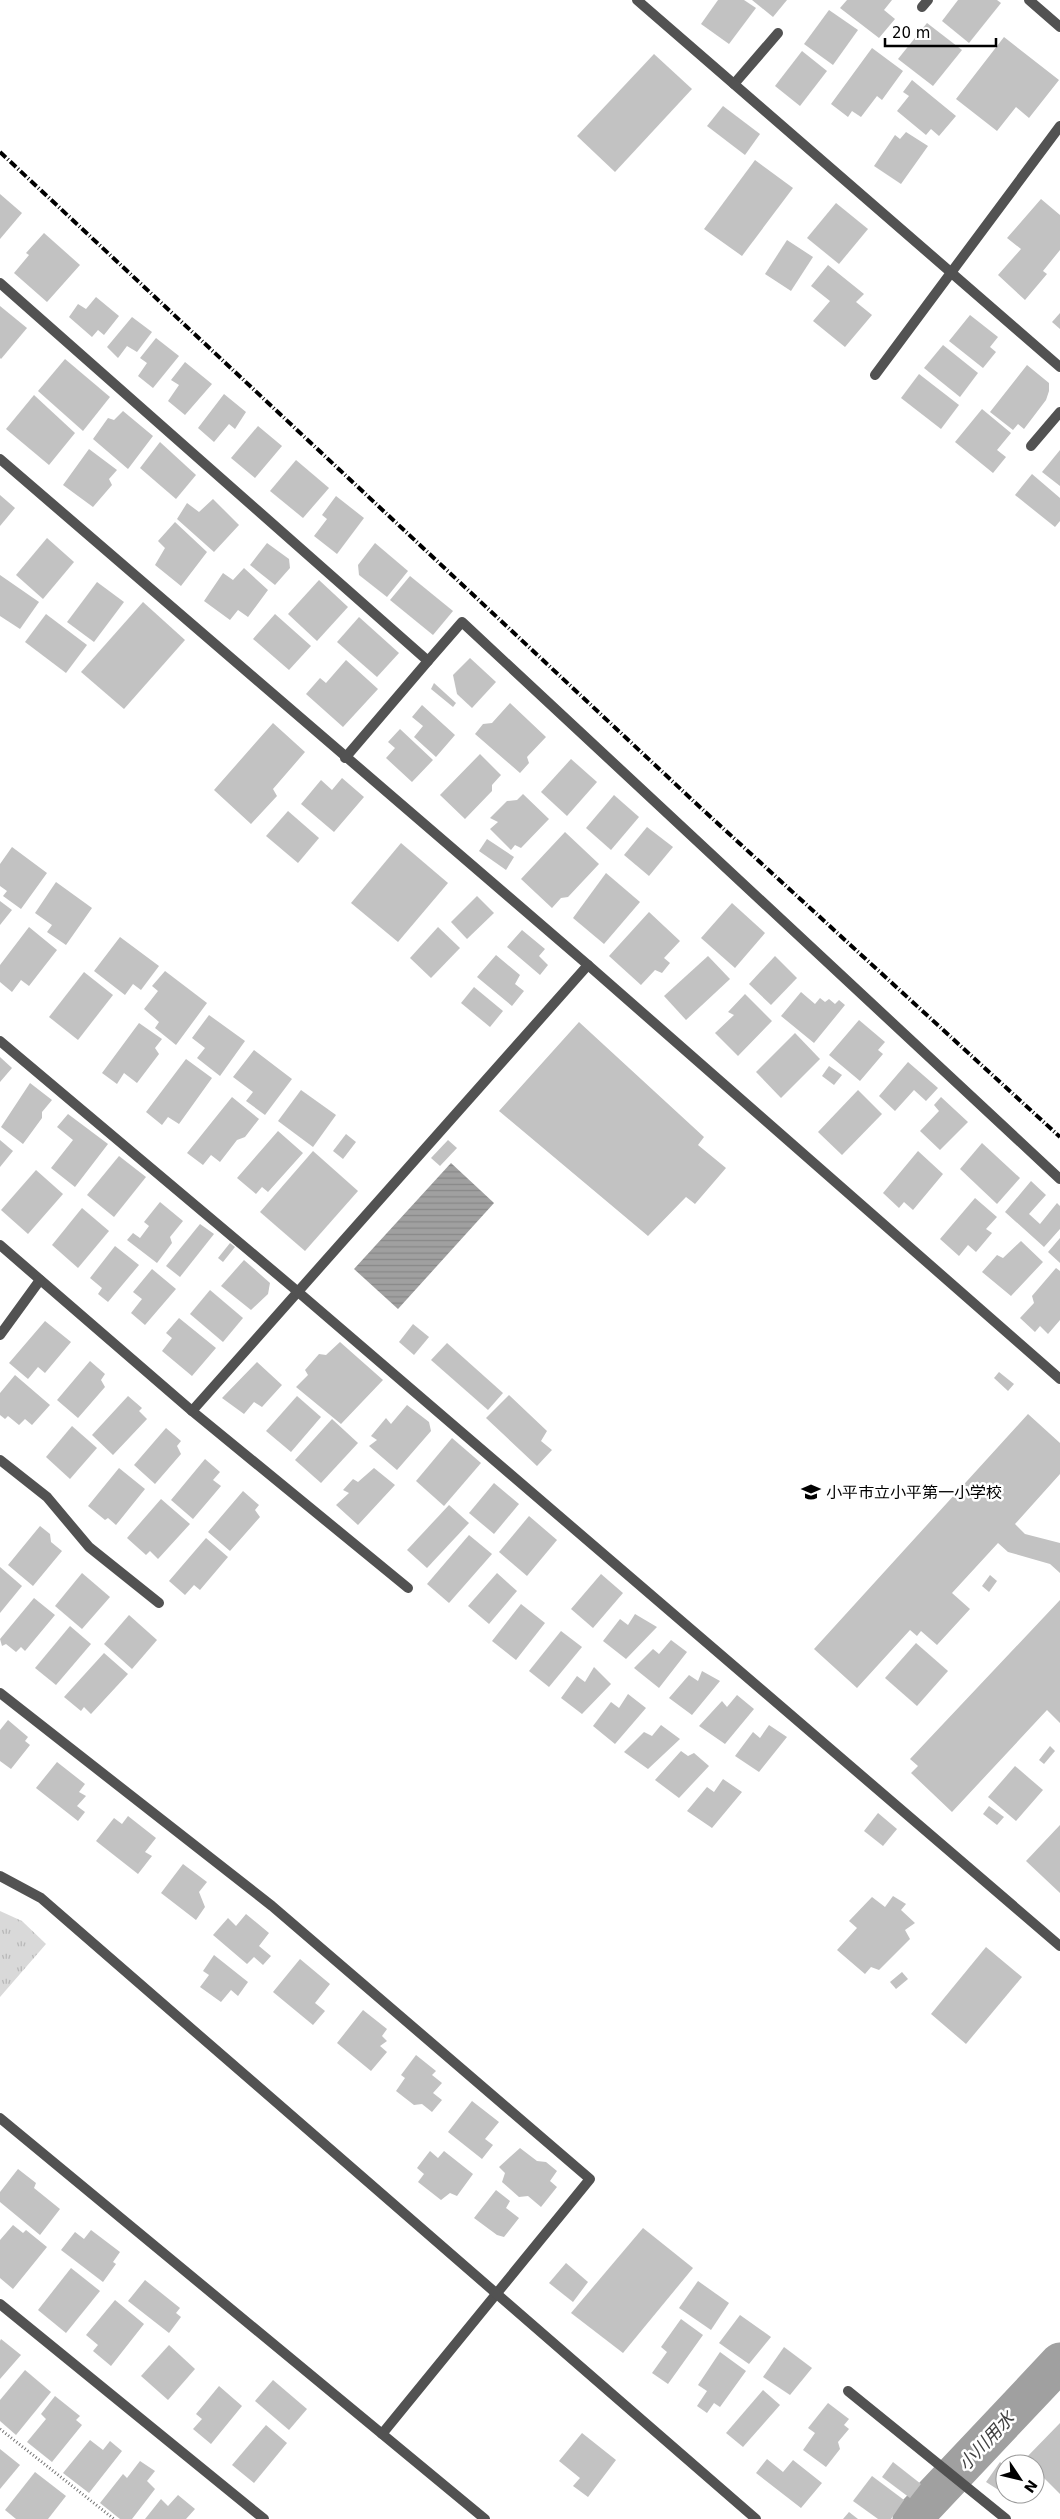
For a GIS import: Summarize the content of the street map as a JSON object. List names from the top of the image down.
{
  "water": ["小川用水"],
  "places": {
    "school or university": ["小平市立小平第一小学校"]
  },
  "scale_bar": "20 m",
  "north": "bottom right"
}
